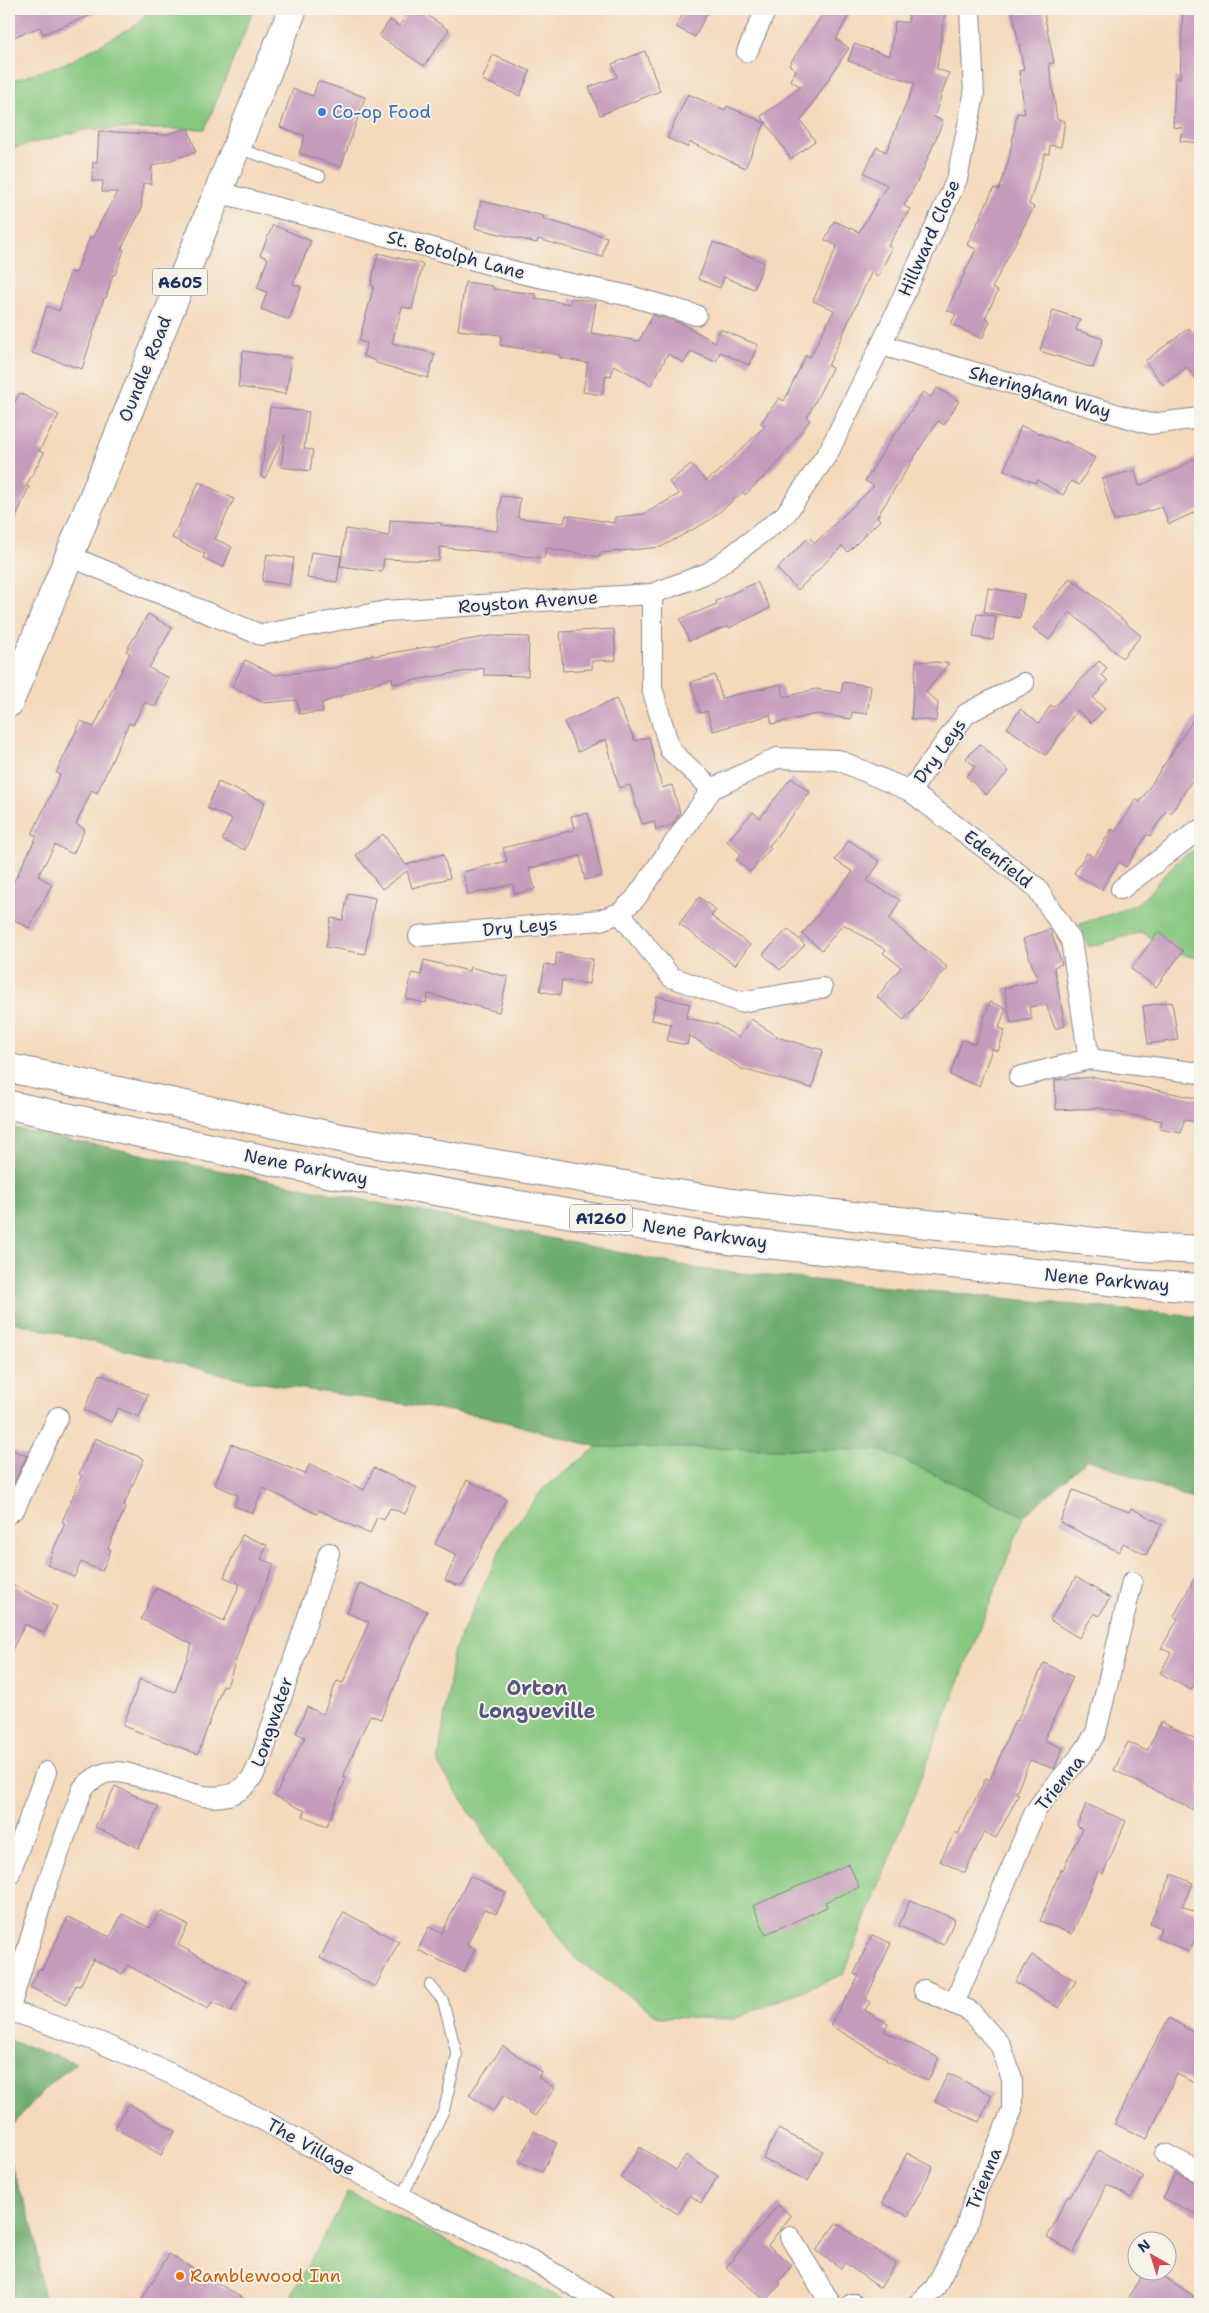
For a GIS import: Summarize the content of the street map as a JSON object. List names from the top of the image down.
{
  "streets": {
    "main road": [
      "A605",
      "Oundle Road",
      "Nene Parkway",
      "A1260"
    ],
    "street": [
      "Hillward Close",
      "St. Botolph Lane",
      "Sheringham Way",
      "Royston Avenue",
      "Dry Leys",
      "Edenfield",
      "Longwater",
      "Trienna",
      "The Village"
    ]
  },
  "crossings": [
    ["Hillward Close", "Sheringham Way"],
    ["Hillward Close", "Royston Avenue"],
    ["St. Botolph Lane", "Oundle Road"],
    ["Oundle Road", "Royston Avenue"],
    ["Sheringham Way", "Royston Avenue"],
    ["Dry Leys", "Edenfield"],
    ["Longwater", "The Village"]
  ],
  "districts": ["Orton Longueville"],
  "places": ["Co-op Food", "Ramblewood Inn"],
  "north": "top left"
}
